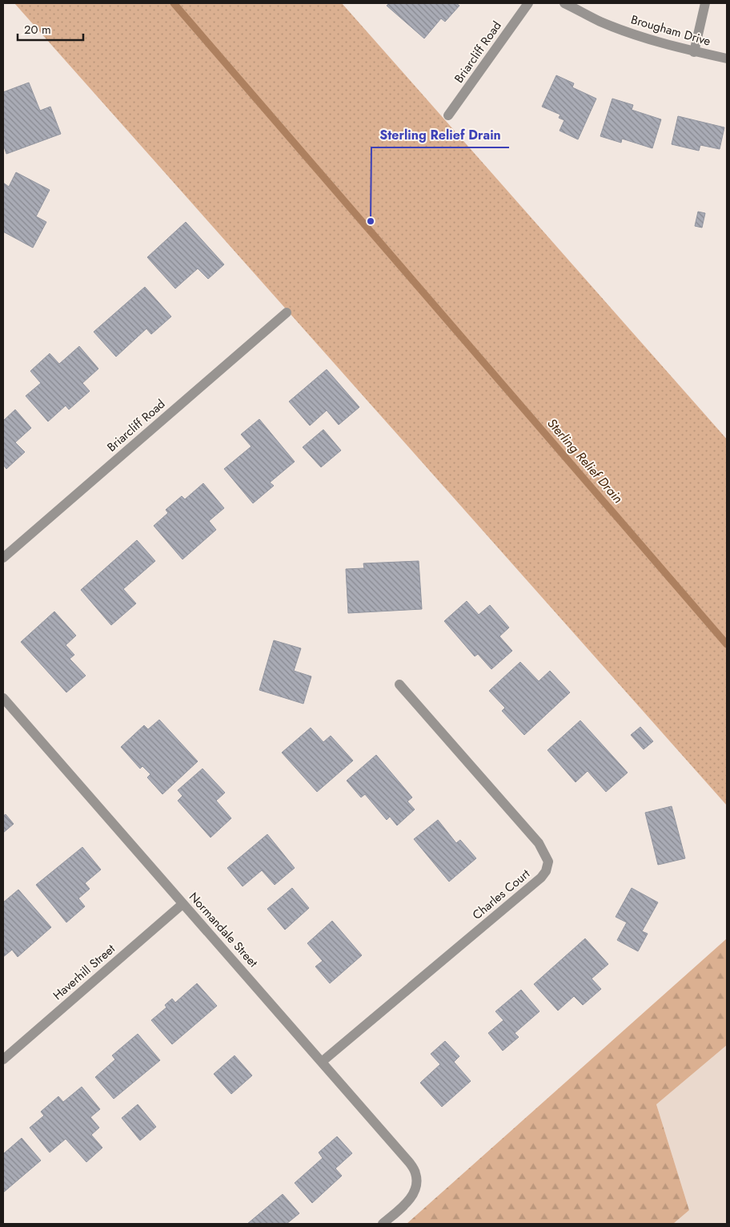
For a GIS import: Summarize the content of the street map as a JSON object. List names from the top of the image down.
{
  "streets": {
    "street": [
      "Brougham Drive",
      "Briarcliff Road",
      "Charles Court",
      "Normandale Street",
      "Haverhill Street"
    ]
  },
  "crossings": [
    ["Charles Court", "Normandale Street"],
    ["Normandale Street", "Haverhill Street"]
  ],
  "water": ["Sterling Relief Drain"],
  "places": ["Sterling Relief Drain"],
  "scale_bar": "20 m"
}
